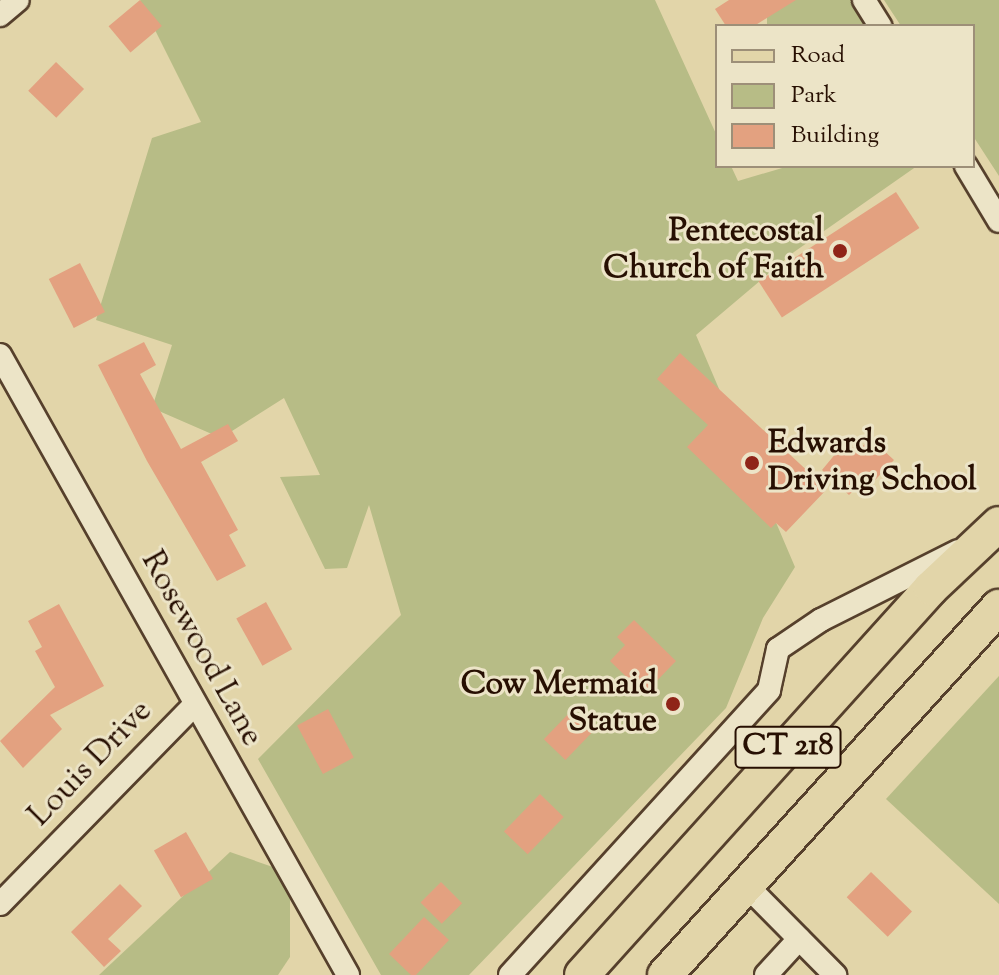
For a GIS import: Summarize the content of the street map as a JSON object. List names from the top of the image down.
{
  "streets": {
    "main road": ["CT 218"],
    "street": ["Rosewood Lane", "Louis Drive"]
  },
  "crossings": [
    ["Rosewood Lane", "Louis Drive"]
  ],
  "places": ["Pentecostal Church of Faith", "Edwards Driving School", "Cow Mermaid Statue"],
  "legend": ["Road", "Park", "Building"]
}
